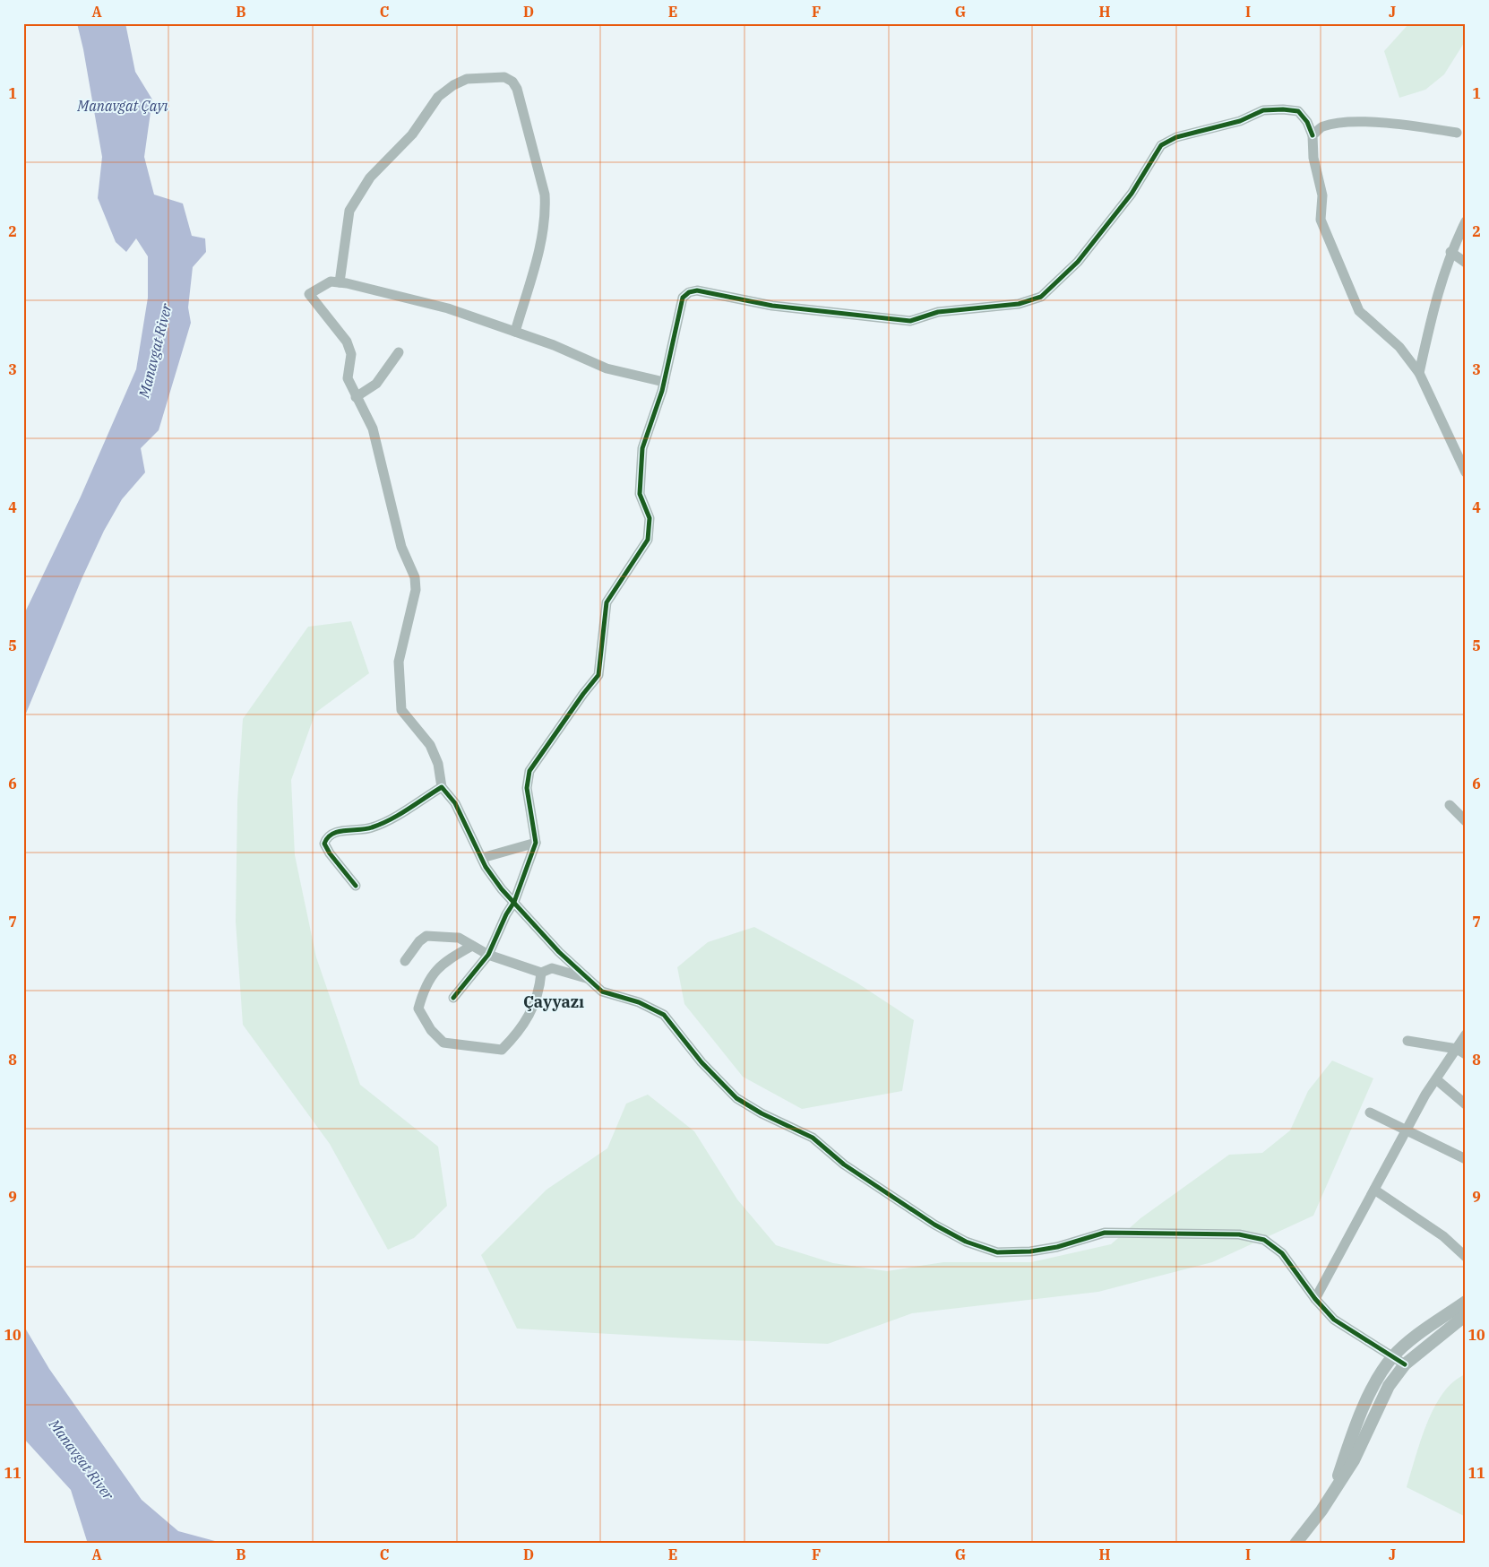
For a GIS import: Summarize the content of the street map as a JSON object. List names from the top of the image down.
{
  "districts": ["Çayyazı"],
  "water": ["Manavgat Çayı", "Manavgat River"],
  "grid": {
    "columns": [
      "A",
      "B",
      "C",
      "D",
      "E",
      "F",
      "G",
      "H",
      "I",
      "J"
    ],
    "rows": [
      "1",
      "2",
      "3",
      "4",
      "5",
      "6",
      "7",
      "8",
      "9",
      "10",
      "11"
    ]
  }
}
